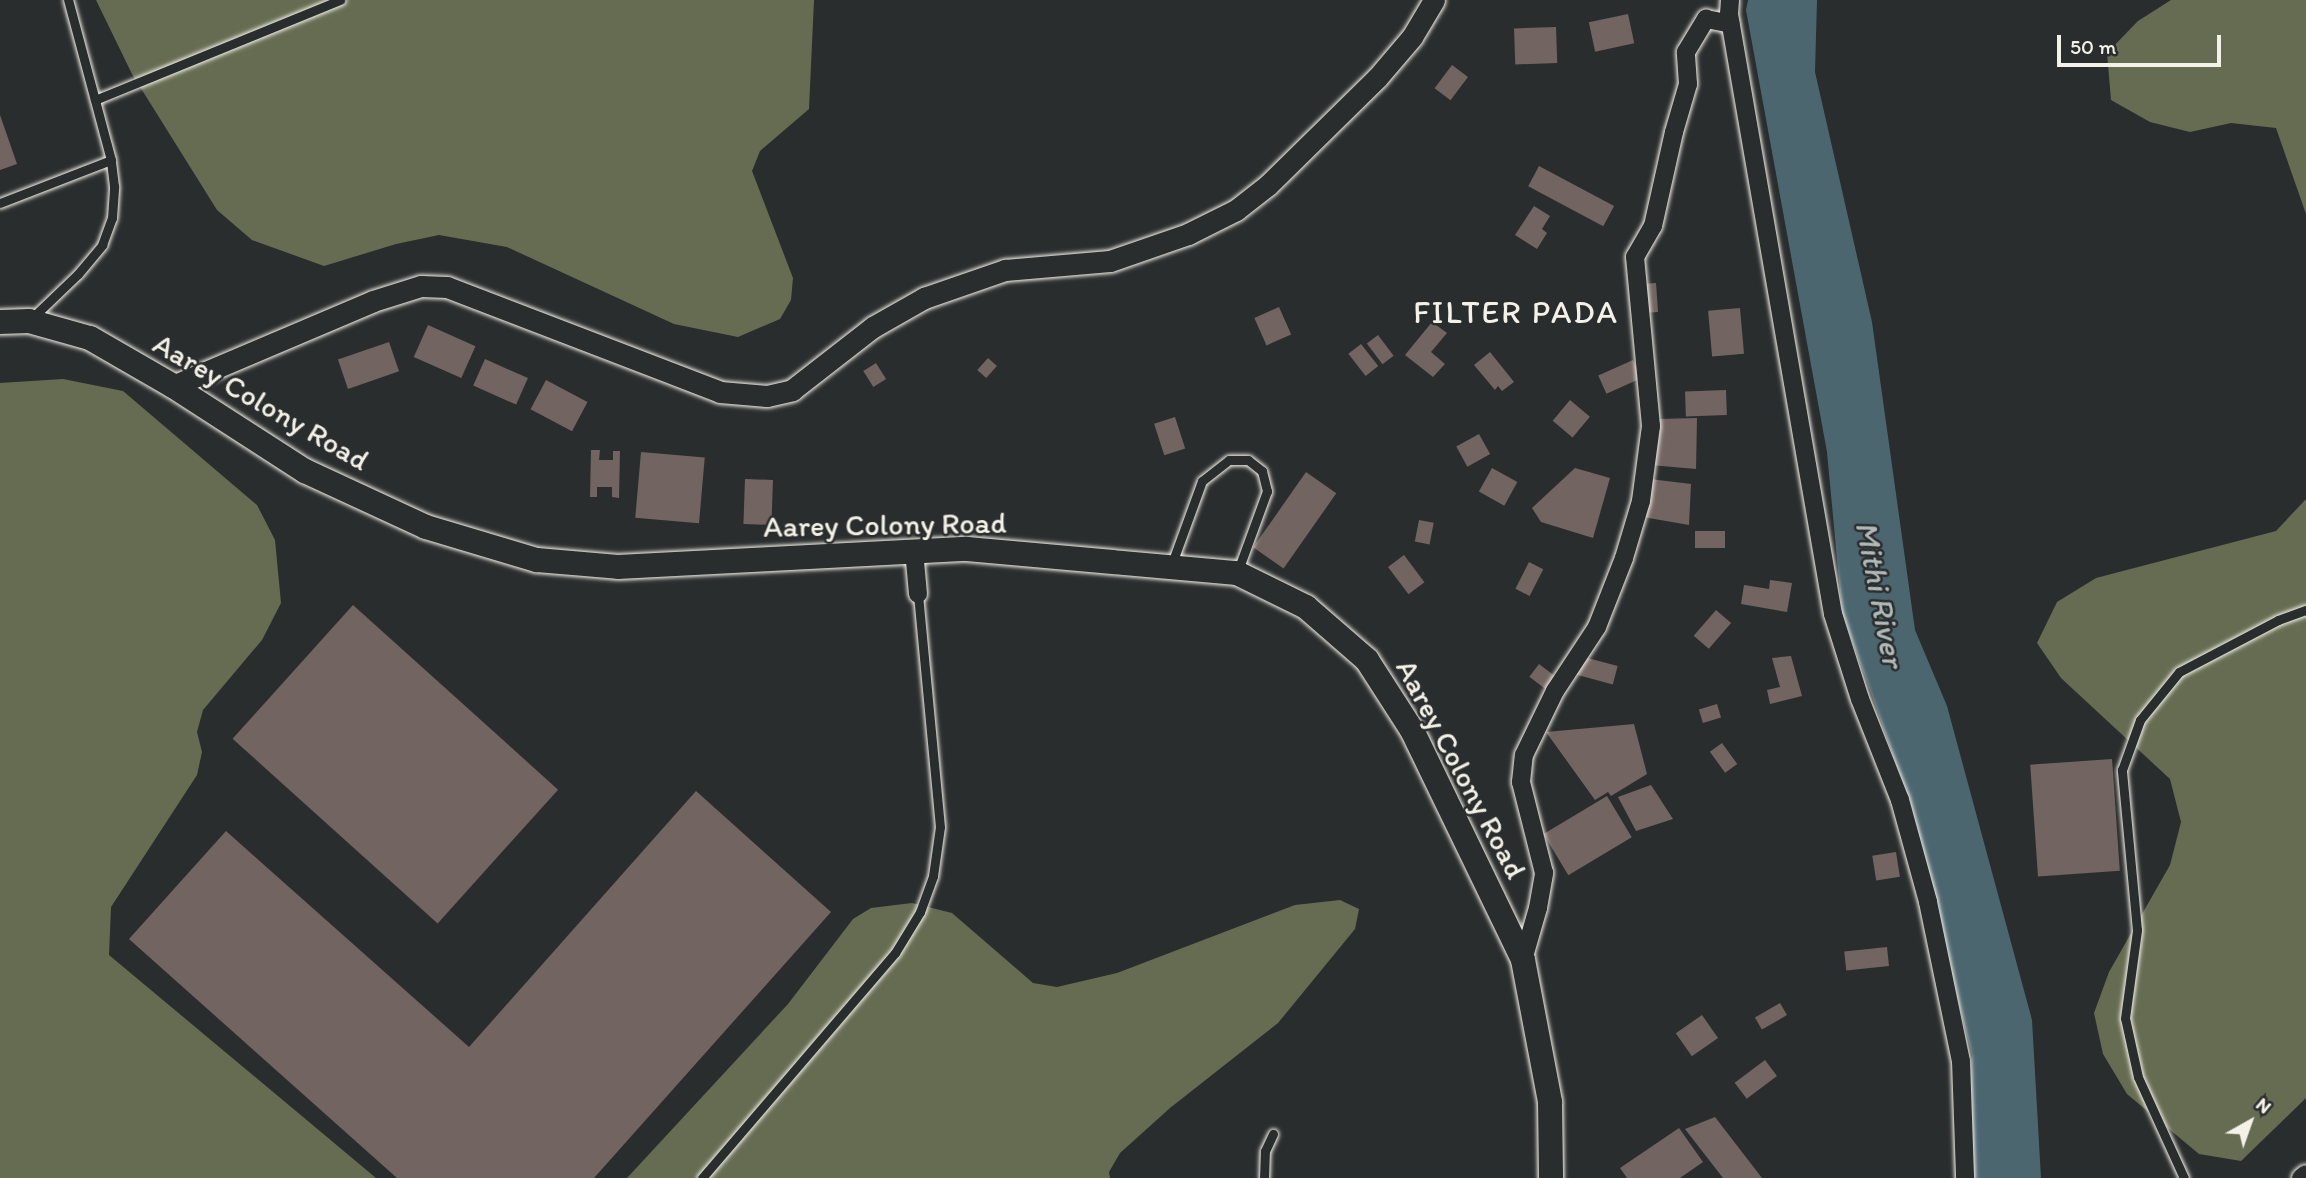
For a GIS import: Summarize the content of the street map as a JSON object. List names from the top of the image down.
{
  "streets": {
    "main road": ["Aarey Colony Road"]
  },
  "districts": ["FILTER PADA"],
  "water": ["Mithi River"],
  "scale_bar": "50 m",
  "north": "top right"
}
